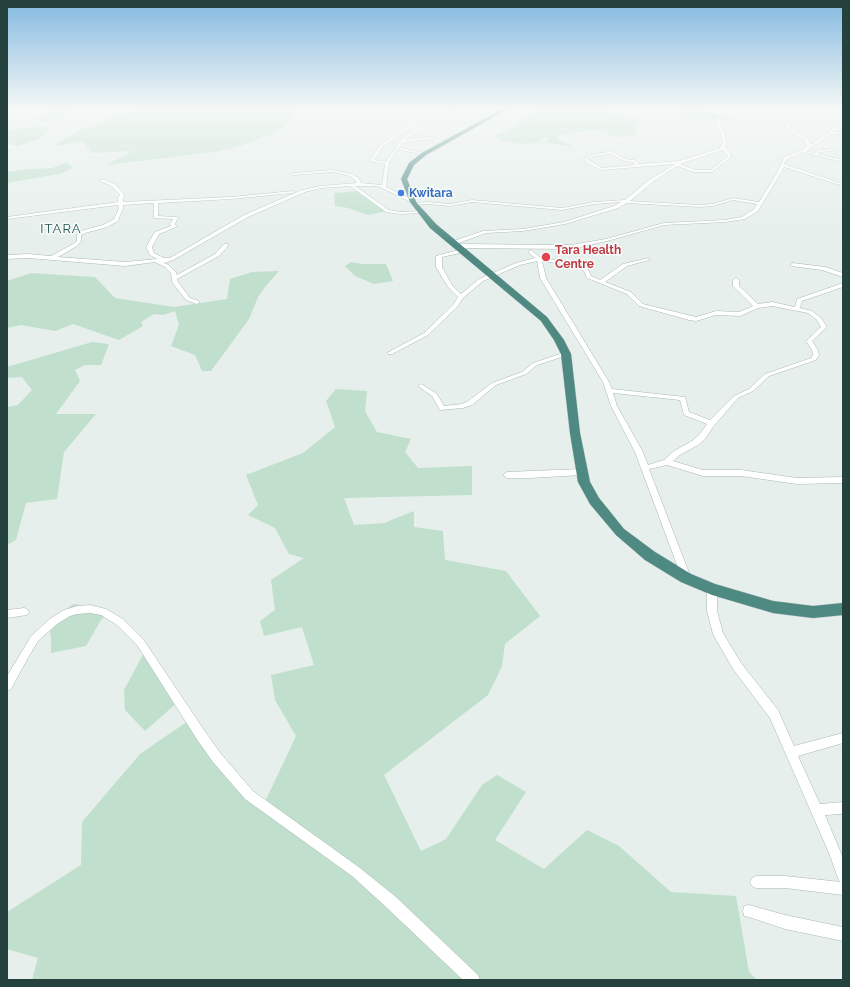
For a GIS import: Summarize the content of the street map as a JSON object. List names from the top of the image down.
{
  "districts": ["ITARA"],
  "places": ["Kwitara", "Tara Health Centre"]
}
